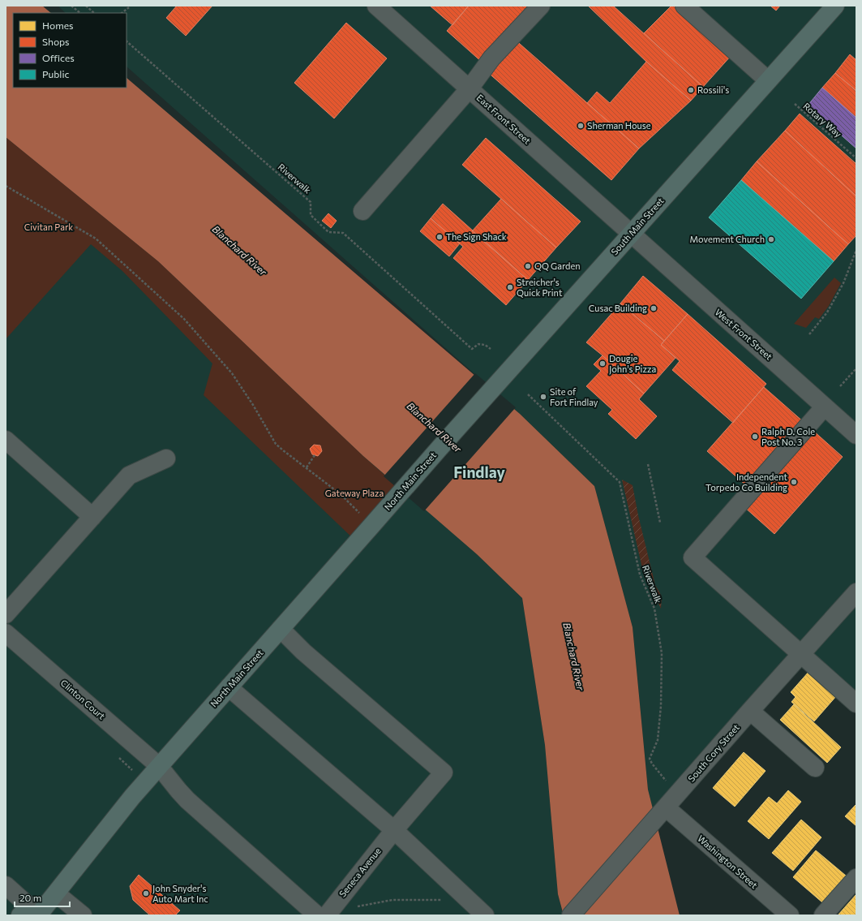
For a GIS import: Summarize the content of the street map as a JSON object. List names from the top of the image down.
{
  "streets": {
    "highway": ["South Main Street", "North Main Street"],
    "street": [
      "East Front Street",
      "West Front Street",
      "Clinton Court",
      "South Cory Street",
      "Washington Street",
      "Seneca Avenue"
    ],
    "path": ["Rotary Way", "Riverwalk"]
  },
  "crossings": [
    ["East Front Street", "South Main Street"],
    ["East Front Street", "West Front Street"],
    ["Riverwalk", "South Cory Street"],
    ["South Main Street", "West Front Street"],
    ["South Main Street", "North Main Street"],
    ["North Main Street", "Clinton Court"],
    ["North Main Street", "Seneca Avenue"],
    ["South Cory Street", "Washington Street"]
  ],
  "districts": ["Findlay"],
  "water": ["Blanchard River"],
  "parks": ["Civitan Park", "Gateway Plaza"],
  "places": [
    "Rossili's",
    "Sherman House",
    "The Sign Shack",
    "Movement Church",
    "QQ Garden",
    "Streicher's Quick Print",
    "Cusac Building",
    "Dougie John's Pizza",
    "Site of Fort Findlay",
    "Ralph D. Cole Post No. 3",
    "Independent Torpedo Co Building",
    "John Snyder's Auto Mart Inc"
  ],
  "legend": [
    "Homes",
    "Shops",
    "Offices",
    "Public"
  ],
  "scale_bar": "20 m"
}
